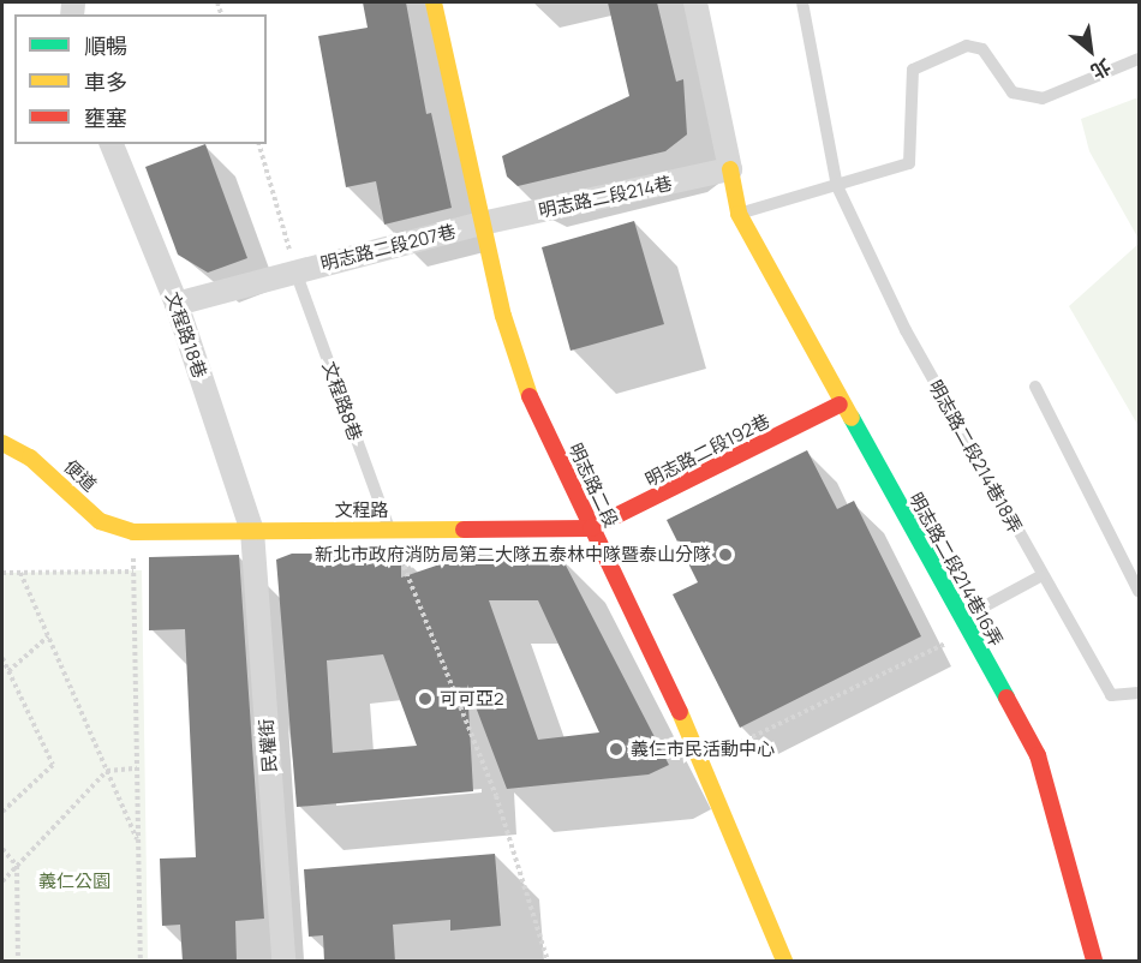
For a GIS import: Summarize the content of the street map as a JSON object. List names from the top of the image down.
{
  "streets": {
    "street": [
      "明志路二段214巷",
      "明志路二段207巷",
      "文程路18巷",
      "明志路二段192巷",
      "便道",
      "明志路二段",
      "文程路",
      "明志路二段214巷16弄",
      "民權街"
    ],
    "lane": ["文程路8巷", "明志路二段214巷18弄"]
  },
  "crossings": [
    ["明志路二段214巷", "明志路二段207巷"],
    ["明志路二段214巷", "明志路二段"],
    ["明志路二段207巷", "文程路18巷"],
    ["明志路二段207巷", "文程路8巷"],
    ["明志路二段207巷", "明志路二段"],
    ["文程路18巷", "文程路"],
    ["文程路18巷", "民權街"],
    ["文程路8巷", "文程路"],
    ["明志路二段192巷", "明志路二段"],
    ["明志路二段192巷", "文程路"],
    ["明志路二段192巷", "明志路二段214巷16弄"],
    ["便道", "文程路"],
    ["明志路二段", "文程路"],
    ["文程路", "民權街"]
  ],
  "parks": ["義仁公園"],
  "places": ["新北市政府消防局第二大隊五泰林中隊暨泰山分隊", "可可亞2", "義仁市民活動中心"],
  "legend": ["順暢", "車多", "壅塞"],
  "north": "bottom right"
}
